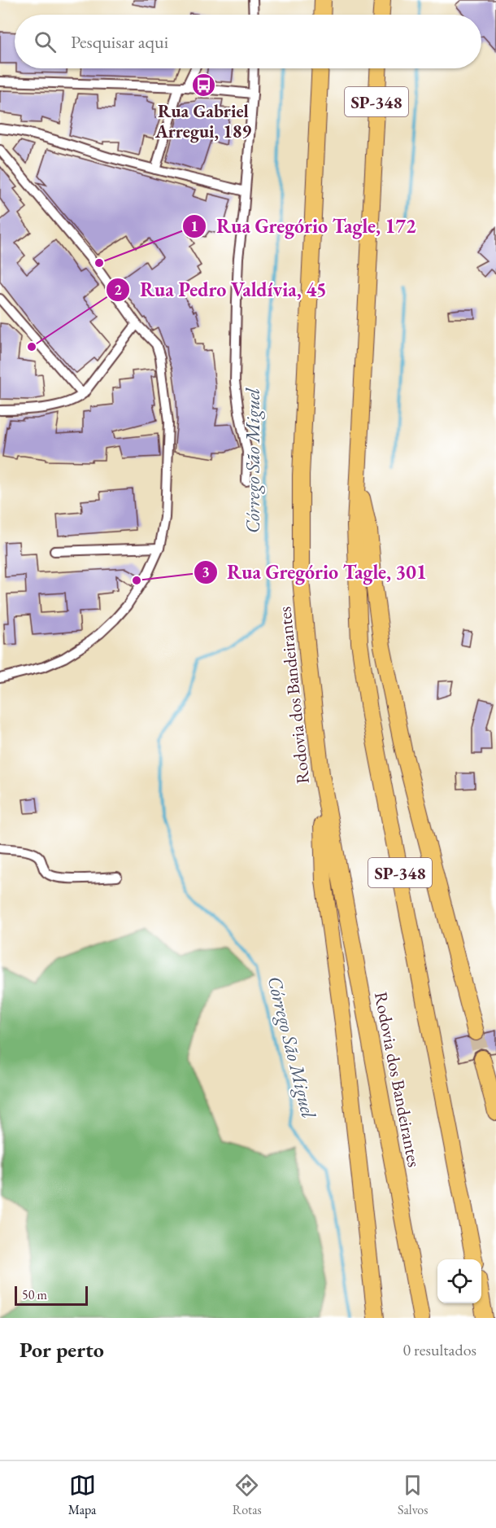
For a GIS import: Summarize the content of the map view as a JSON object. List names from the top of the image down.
{
  "streets": {
    "highway": ["SP-348", "Rodovia dos Bandeirantes"]
  },
  "water": ["Córrego São Miguel"],
  "places": {
    "bus stop": ["Rua Gabriel Arregui, 189"],
    "other": ["Rua Gregório Tagle, 172", "Rua Pedro Valdívia, 45", "Rua Gregório Tagle, 301"]
  },
  "scale_bar": "50 m",
  "page": {
    "search": "Pesquisar aqui",
    "scale": "50 m",
    "heading": ["Por perto", "0 resultados"],
    "nav": ["Mapa", "Rotas", "Salvos"]
  }
}
